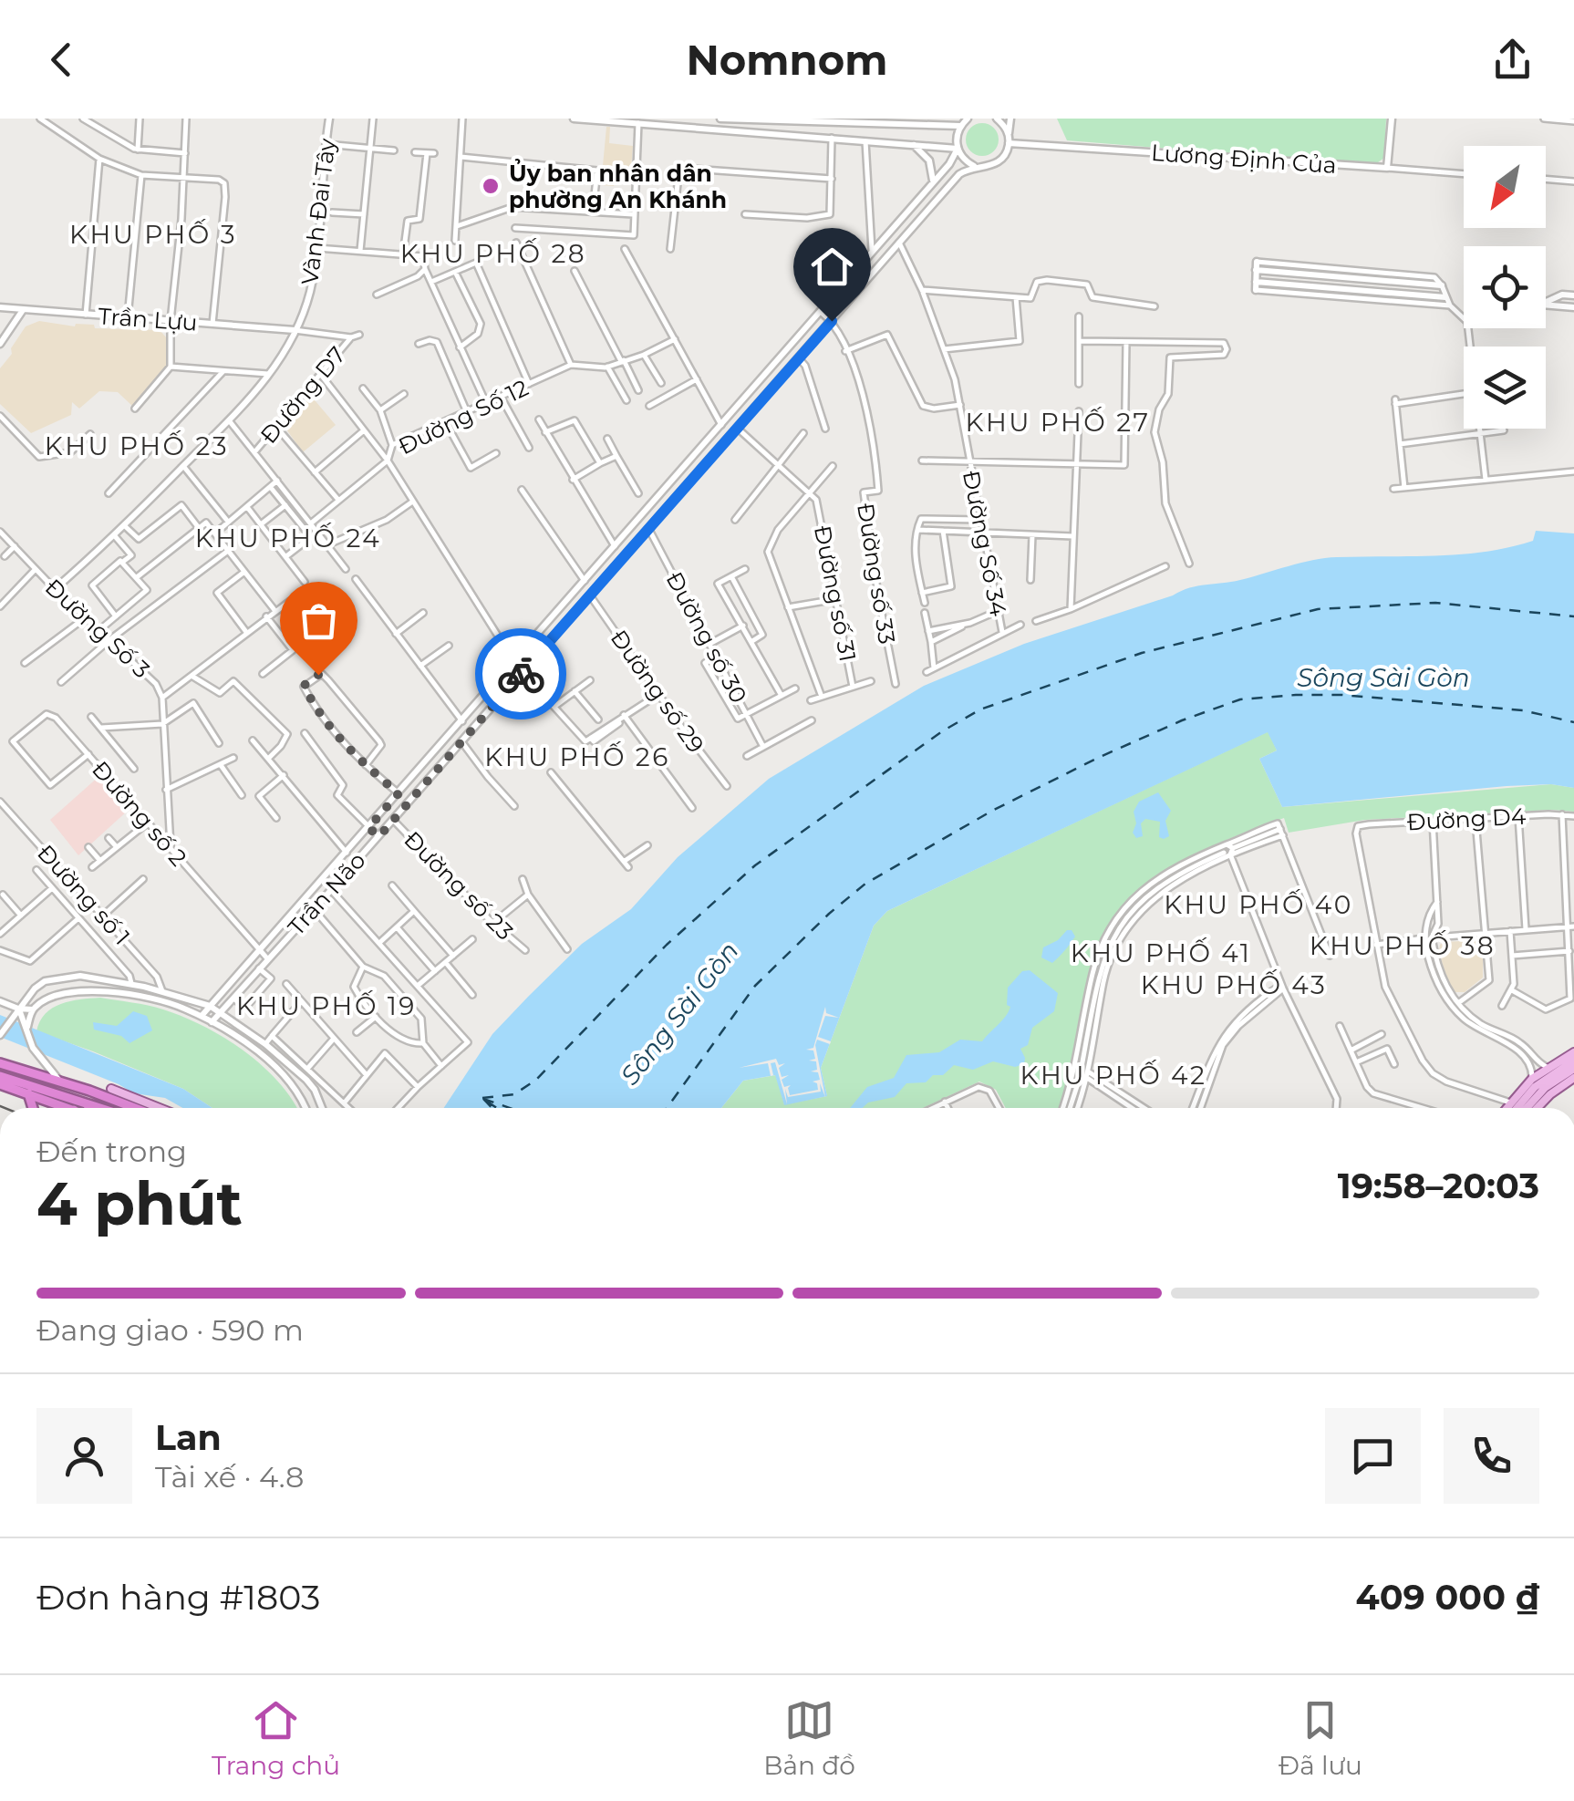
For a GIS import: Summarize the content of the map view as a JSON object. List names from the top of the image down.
{
  "streets": {
    "main road": [
      "Lương Định Của",
      "Vành Đai Tây",
      "Trần Lựu",
      "Trần Não"
    ],
    "street": [
      "Đường D7",
      "Đường Số 12",
      "Đường Số 34",
      "Đường số 33",
      "Đường số 31",
      "Đường Số 3",
      "Đường số 30",
      "Đường số 29",
      "Đường số 2",
      "Đường D4",
      "Đường số 23",
      "Đường số 1"
    ]
  },
  "crossings": [
    ["Lương Định Của", "Trần Não"],
    ["Vành Đai Tây", "Trần Lựu"],
    ["Vành Đai Tây", "Đường Số 3"],
    ["Đường Số 12", "Trần Não"],
    ["Đường Số 34", "Trần Não"],
    ["Đường số 33", "Trần Não"],
    ["Đường số 31", "Trần Não"],
    ["Đường Số 3", "Đường số 2"],
    ["Đường số 30", "Trần Não"],
    ["Đường số 29", "Trần Não"],
    ["Đường số 2", "Trần Não"],
    ["Đường số 23", "Trần Não"]
  ],
  "districts": [
    "KHU PHỐ 3",
    "KHU PHỐ 28",
    "KHU PHỐ 27",
    "KHU PHỐ 23",
    "KHU PHỐ 24",
    "KHU PHỐ 26",
    "KHU PHỐ 40",
    "KHU PHỐ 38",
    "KHU PHỐ 41",
    "KHU PHỐ 43",
    "KHU PHỐ 19",
    "KHU PHỐ 42"
  ],
  "water": ["Sông Sài Gòn"],
  "places": ["Ủy ban nhân dân phường An Khánh"],
  "north": "bottom left",
  "page": {
    "header": "Nomnom",
    "heading": ["4 phút", "Đến trong", "19:58–20:03"],
    "panel": [
      "Lan",
      "Tài xế · 4.8",
      "Đơn hàng #1803",
      "409 000 ₫"
    ],
    "bar": "Đang giao · 590 m",
    "tabs": ["Trang chủ", "Bản đồ", "Đã lưu"]
  }
}
